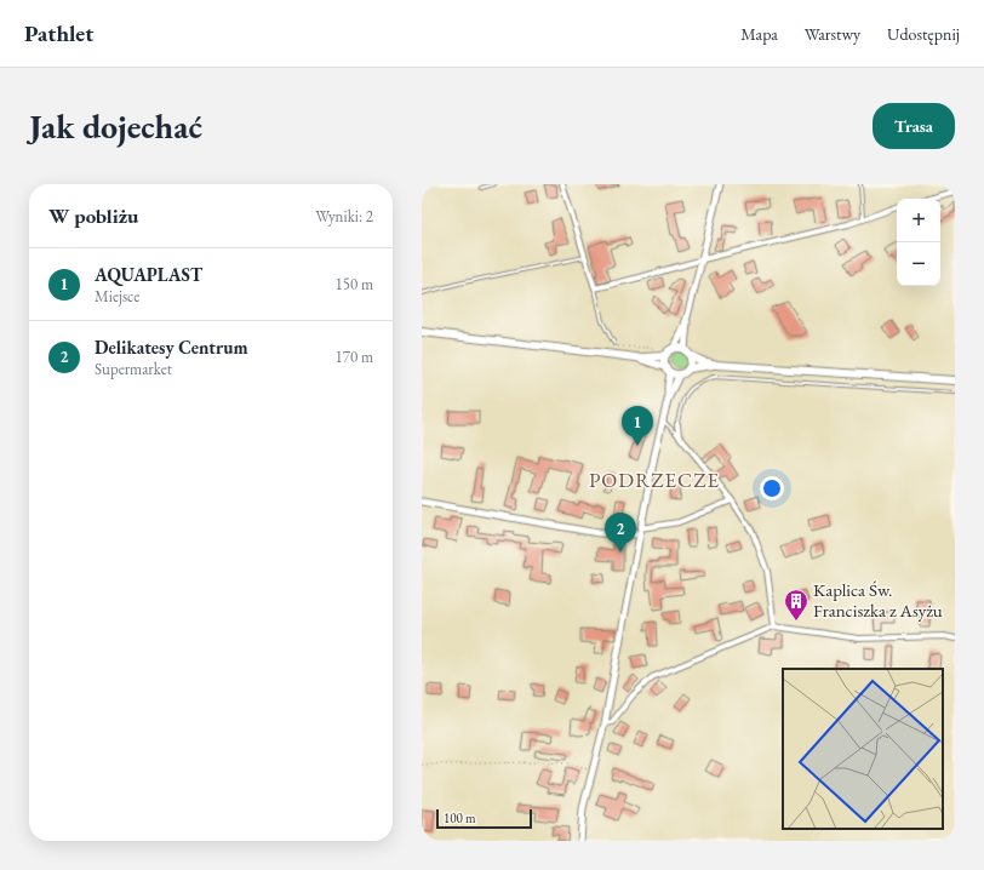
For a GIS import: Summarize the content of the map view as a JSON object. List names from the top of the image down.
{
  "districts": ["PODRZECZE"],
  "places": {
    "building": ["Kaplica Św. Franciszka z Asyżu"]
  },
  "scale_bar": "100 m",
  "page": {
    "header": "Pathlet",
    "nav": ["Mapa", "Warstwy", "Udostępnij"],
    "buttons": "Trasa",
    "title": "Jak dojechać",
    "heading": ["W pobliżu", "Wyniki: 2"],
    "map_buttons": ["+", "−"],
    "list": [
      {
        "mark": "1",
        "name": "AQUAPLAST",
        "note": "Miejsce",
        "value": "150 m"
      },
      {
        "mark": "2",
        "name": "Delikatesy Centrum",
        "note": "Supermarket",
        "value": "170 m"
      }
    ],
    "pins": ["1", "2"],
    "scale": "100 m"
  }
}
